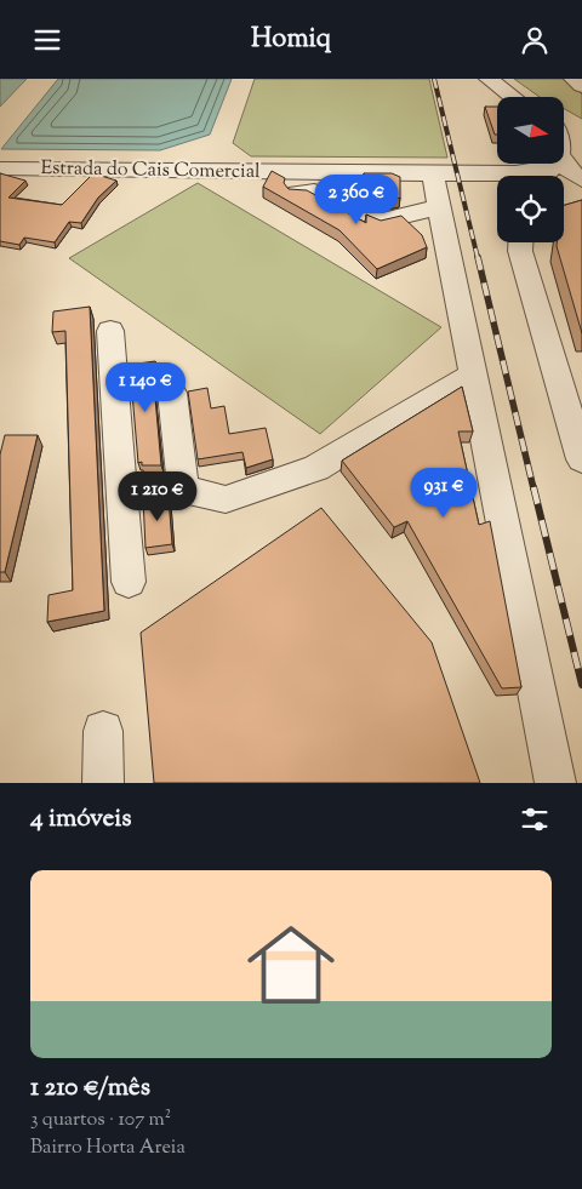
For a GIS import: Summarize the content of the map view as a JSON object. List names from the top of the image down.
{
  "streets": {
    "street": ["Estrada do Cais Comercial"]
  },
  "north": "right",
  "page": {
    "header": "Homiq",
    "price": [
      "2 360 €",
      "1 140 €",
      "931 €",
      "1 210 €"
    ],
    "heading": "4 imóveis",
    "list": [
      {
        "name": "1 210 €/mês",
        "note": "3 quartos · 107 m² · Bairro Horta Areia"
      }
    ]
  }
}
